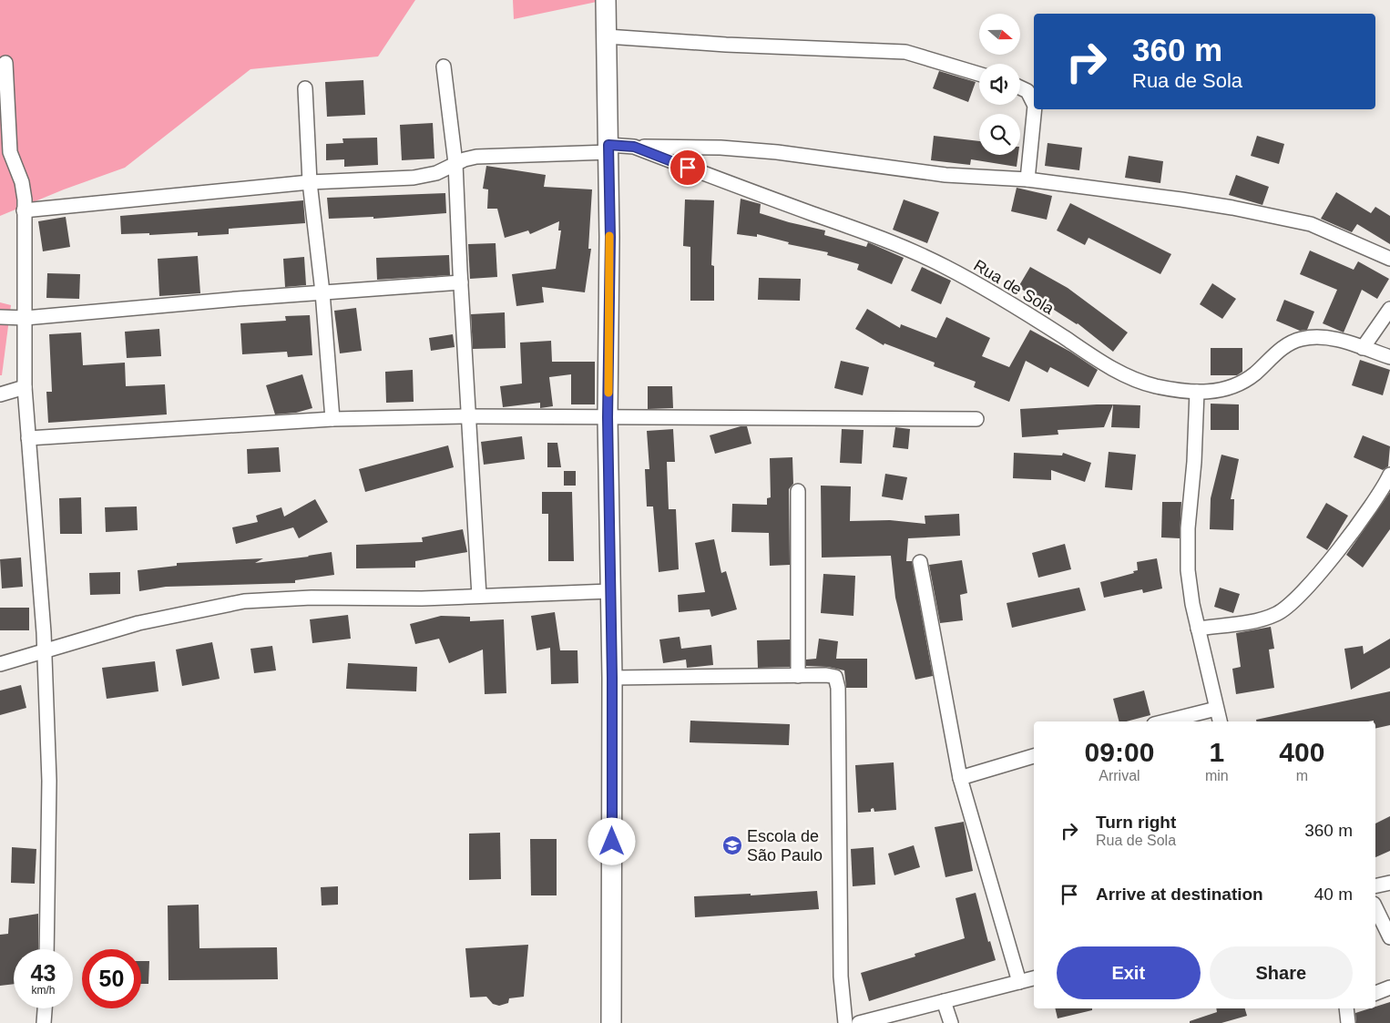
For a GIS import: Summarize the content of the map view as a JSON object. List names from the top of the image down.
{
  "streets": {
    "street": ["Rua de Sola"]
  },
  "places": {
    "school or university": ["Escola de São Paulo"]
  },
  "north": "right",
  "page": {
    "turn": ["360 m", "Rua de Sola"],
    "eta": [
      "09:00",
      "Arrival",
      "1",
      "min",
      "400",
      "m"
    ],
    "list": [
      {
        "name": "Turn right",
        "note": "Rua de Sola",
        "value": "360 m"
      },
      {
        "name": "Arrive at destination",
        "value": "40 m"
      }
    ],
    "buttons": ["Exit", "Share"],
    "speed": "43 km/h",
    "limit": "50"
  }
}
